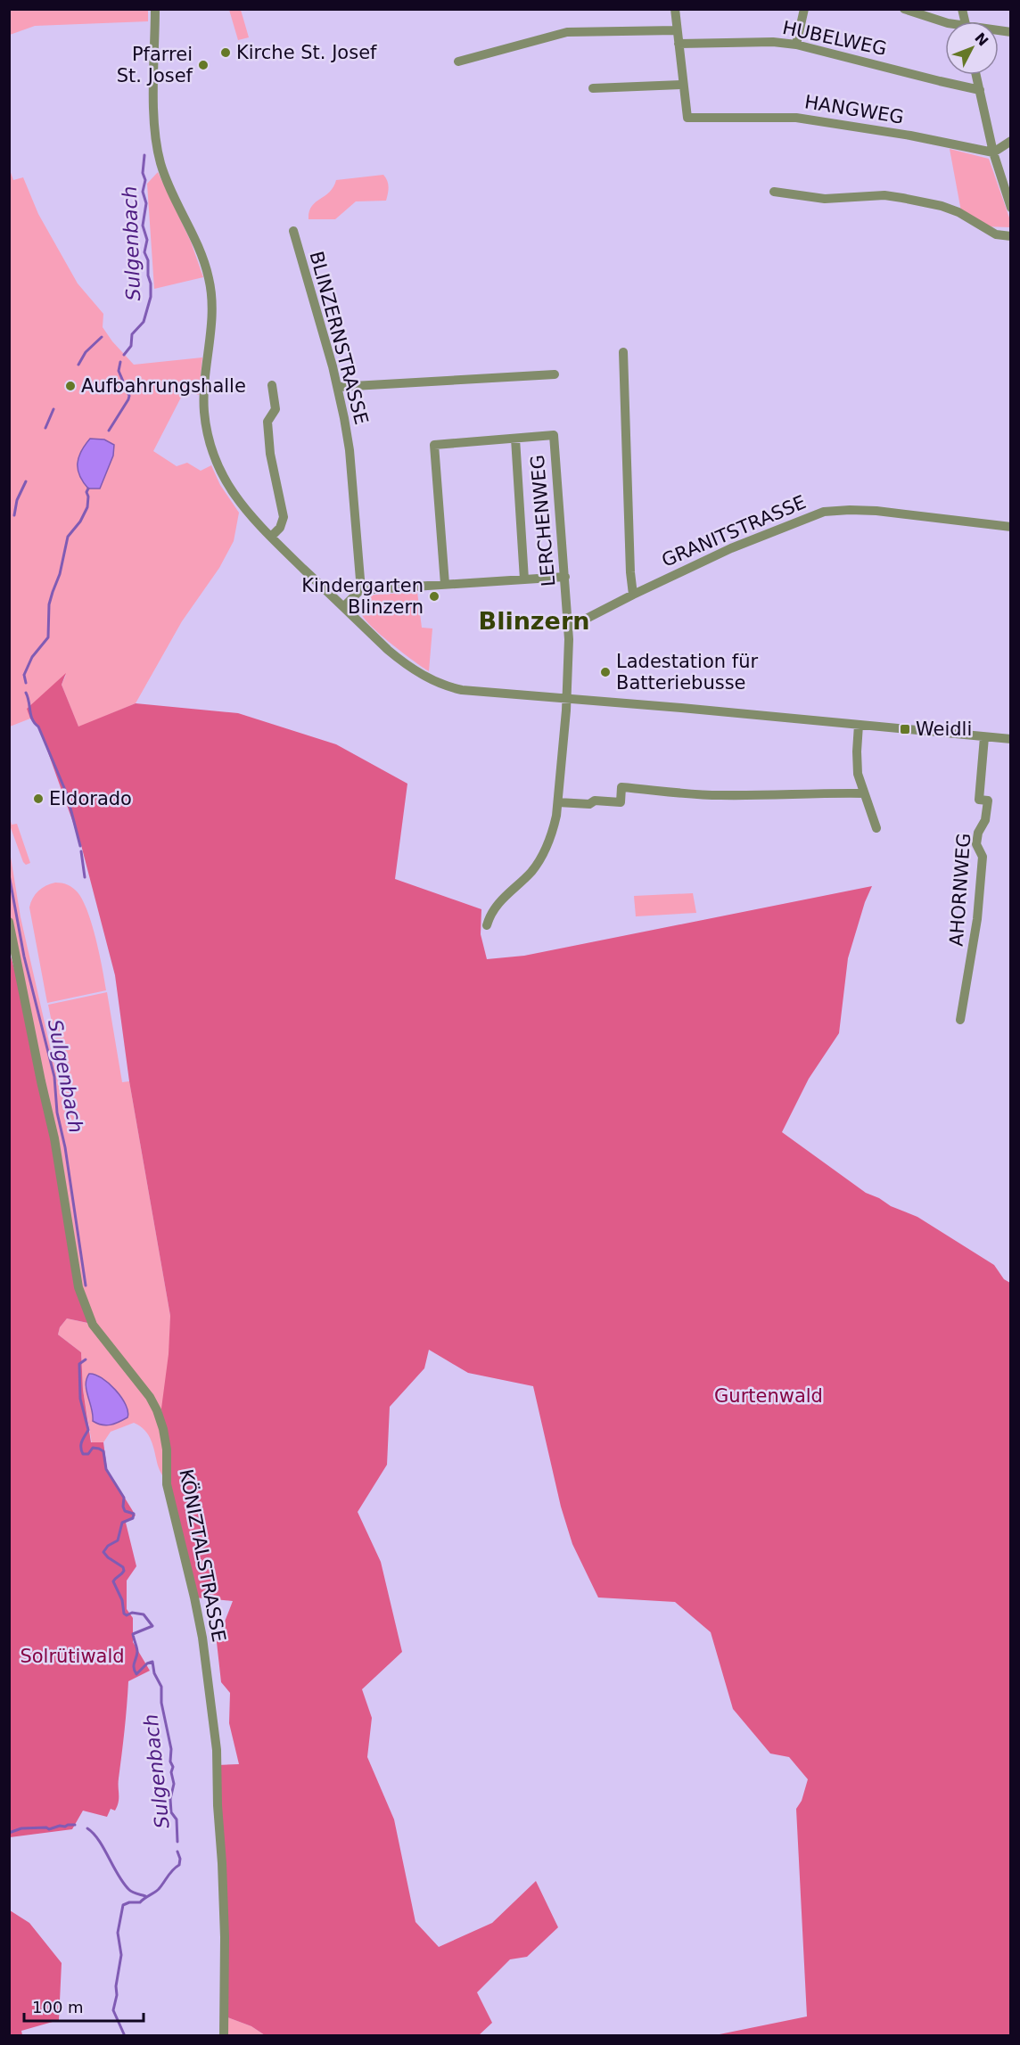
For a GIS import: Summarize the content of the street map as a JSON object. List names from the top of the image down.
{
  "streets": {
    "street": [
      "HUBELWEG",
      "HANGWEG",
      "BLINZERNSTRASSE",
      "LERCHENWEG",
      "GRANITSTRASSE",
      "AHORNWEG",
      "KÖNIZTALSTRASSE"
    ]
  },
  "crossings": [
    ["LERCHENWEG", "GRANITSTRASSE"]
  ],
  "districts": ["Blinzern"],
  "water": ["Sulgenbach"],
  "parks": ["Gurtenwald", "Solrütiwald"],
  "places": {
    "other": [
      "Kirche St. Josef",
      "Pfarrei St. Josef",
      "Aufbahrungshalle",
      "Kindergarten Blinzern",
      "Ladestation für Batteriebusse",
      "Eldorado"
    ],
    "transit": ["Weidli"]
  },
  "scale_bar": "100 m",
  "north": "top right"
}
